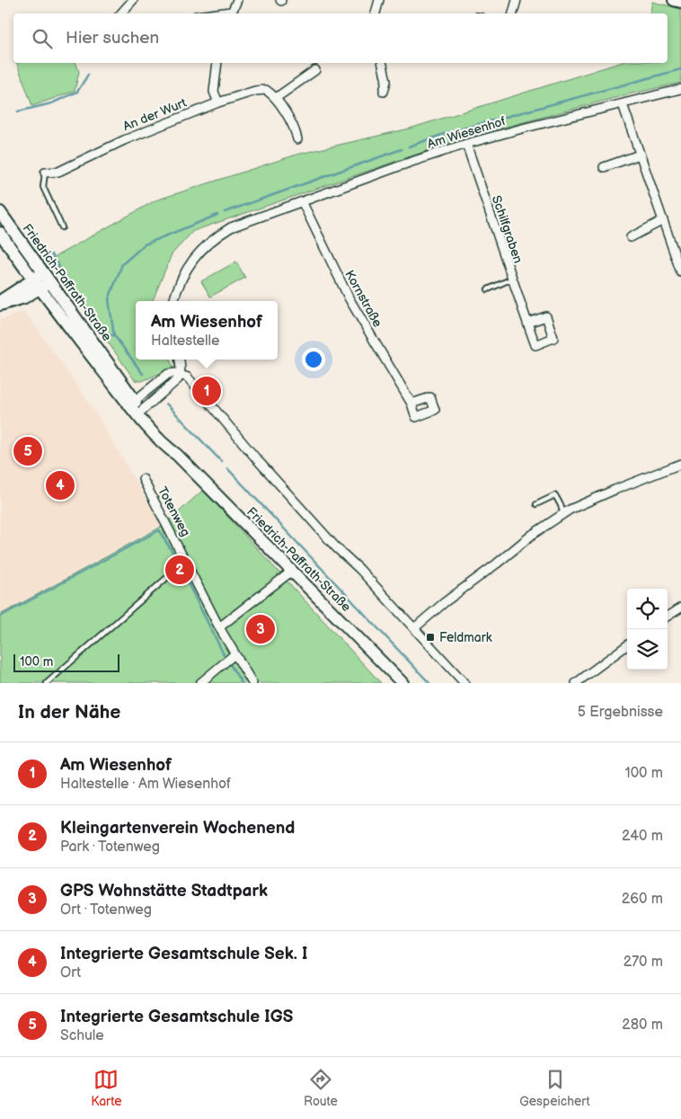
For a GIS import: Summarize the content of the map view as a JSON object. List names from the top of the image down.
{
  "streets": {
    "main road": ["Friedrich-Paffrath-Straße"],
    "street": [
      "An der Wurt",
      "Am Wiesenhof",
      "Schilfgraben",
      "Kornstraße",
      "Totenweg"
    ]
  },
  "crossings": [
    ["Am Wiesenhof", "Schilfgraben"],
    ["Am Wiesenhof", "Kornstraße"]
  ],
  "places": {
    "transit": ["Feldmark"]
  },
  "scale_bar": "100 m",
  "page": {
    "search": "Hier suchen",
    "popup": ["Am Wiesenhof", "Haltestelle"],
    "pins": [
      "1",
      "5",
      "4",
      "2",
      "3"
    ],
    "scale": "100 m",
    "heading": ["In der Nähe", "5 Ergebnisse"],
    "list": [
      {
        "mark": "1",
        "name": "Am Wiesenhof",
        "note": "Haltestelle · Am Wiesenhof",
        "value": "100 m"
      },
      {
        "mark": "2",
        "name": "Kleingartenverein Wochenend",
        "note": "Park · Totenweg",
        "value": "240 m"
      },
      {
        "mark": "3",
        "name": "GPS Wohnstätte Stadtpark",
        "note": "Ort · Totenweg",
        "value": "260 m"
      },
      {
        "mark": "4",
        "name": "Integrierte Gesamtschule Sek. I",
        "note": "Ort",
        "value": "270 m"
      },
      {
        "mark": "5",
        "name": "Integrierte Gesamtschule IGS",
        "note": "Schule",
        "value": "280 m"
      }
    ],
    "nav": ["Karte", "Route", "Gespeichert"]
  }
}
